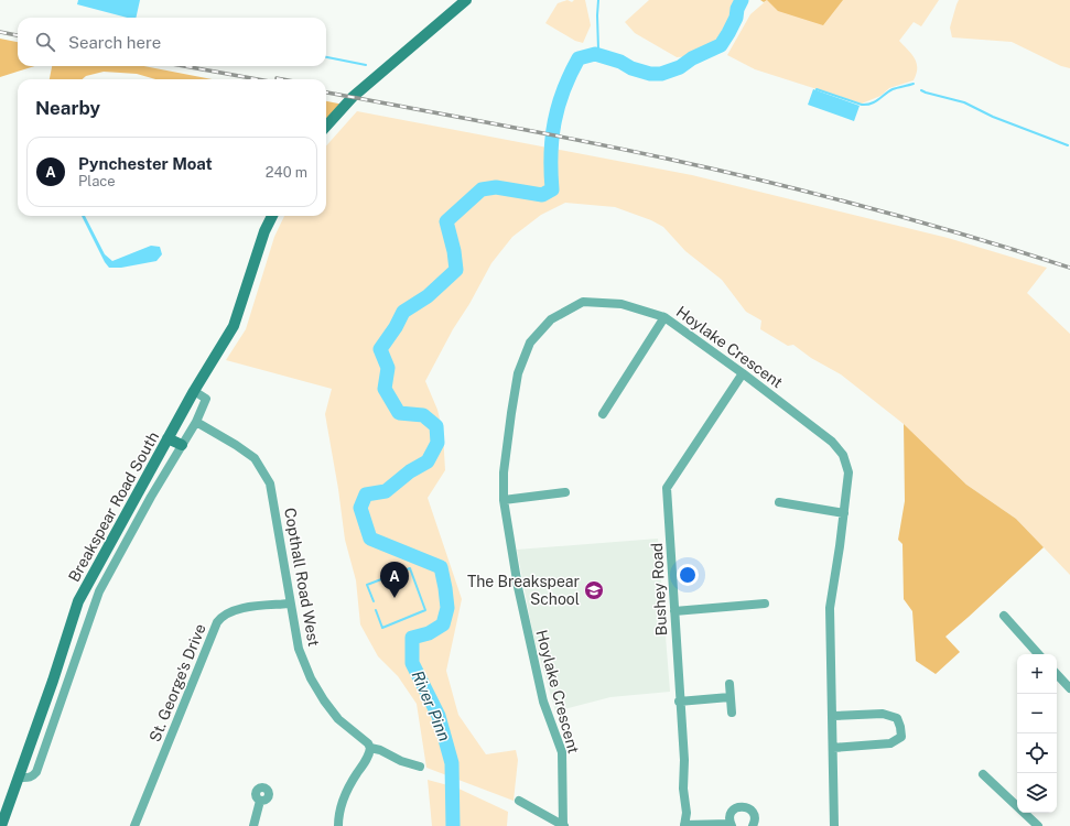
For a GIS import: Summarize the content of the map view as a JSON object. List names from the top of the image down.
{
  "streets": {
    "street": [
      "Hoylake Crescent",
      "Breakspear Road South",
      "Copthall Road West",
      "Bushey Road",
      "St. George's Drive"
    ]
  },
  "crossings": [
    ["Hoylake Crescent", "Bushey Road"],
    ["Copthall Road West", "St. George's Drive"]
  ],
  "water": ["River Pinn"],
  "places": {
    "school or university": ["The Breakspear School"]
  },
  "page": {
    "search": "Search here",
    "heading": "Nearby",
    "list": [
      {
        "mark": "A",
        "name": "Pynchester Moat",
        "note": "Place",
        "value": "240 m"
      }
    ],
    "pins": "A",
    "map_buttons": ["+", "−"]
  }
}
